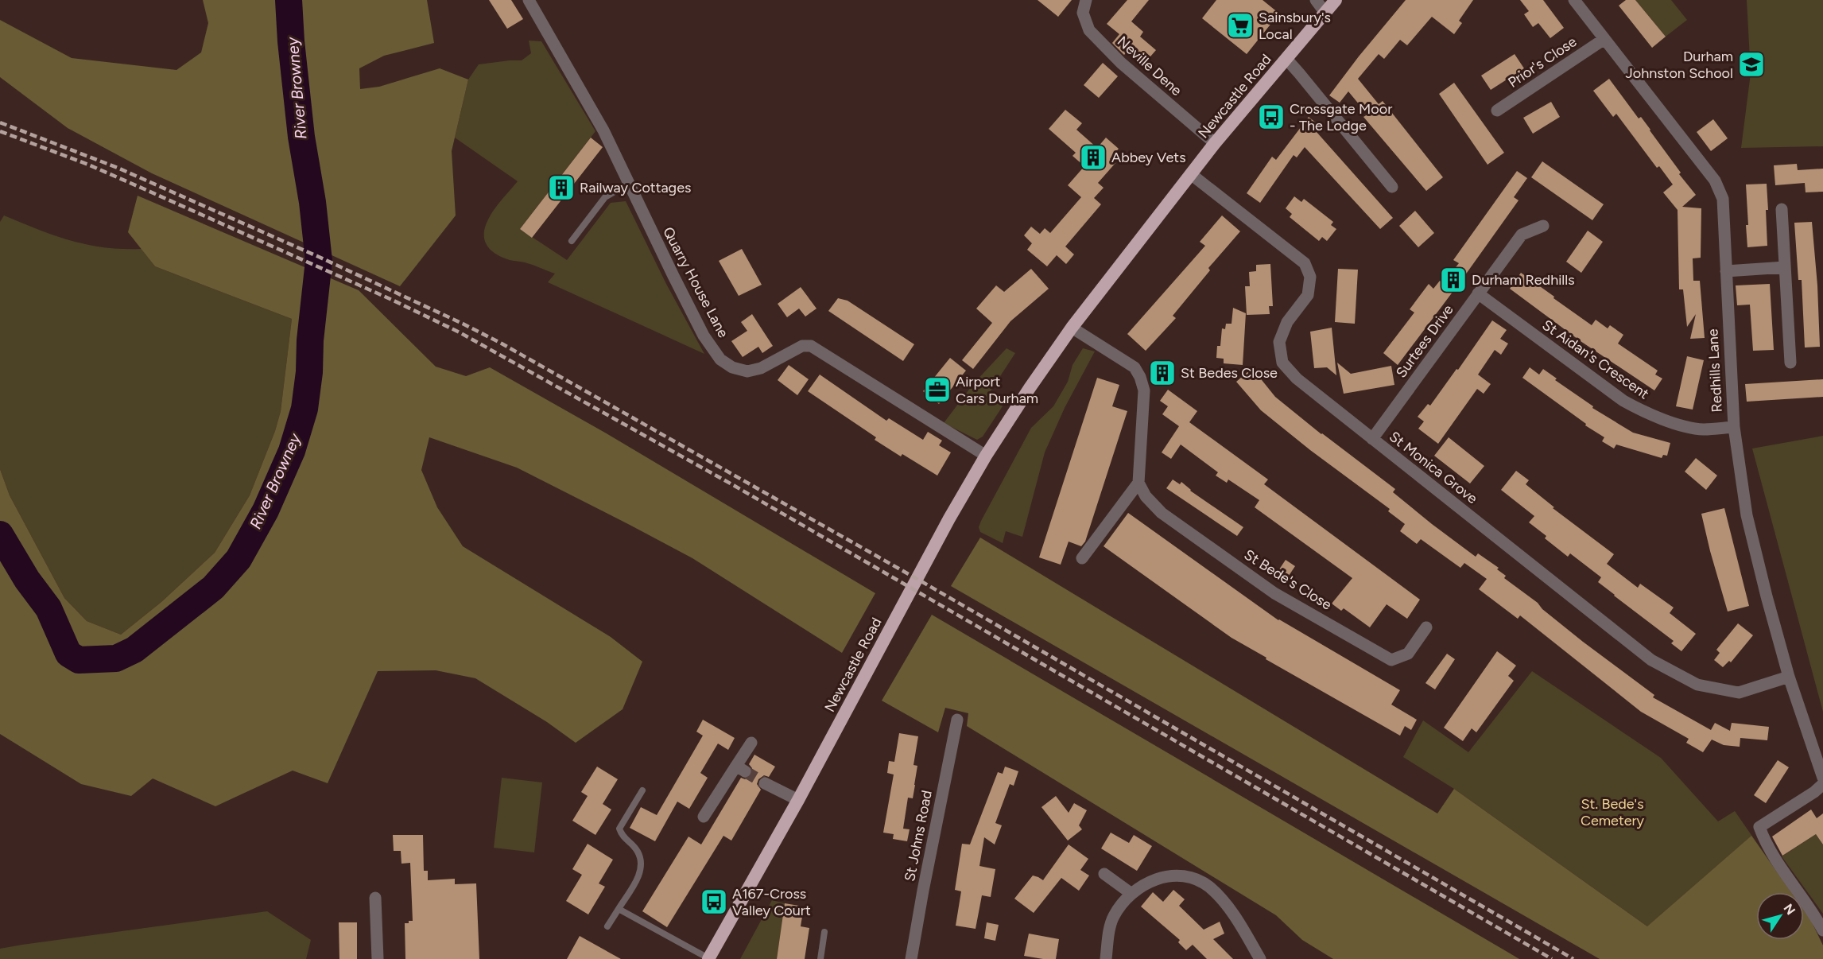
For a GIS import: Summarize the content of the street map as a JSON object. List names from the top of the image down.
{
  "streets": {
    "highway": ["Newcastle Road"],
    "street": [
      "Prior's Close",
      "Neville Dene",
      "Quarry House Lane",
      "Surtees Drive",
      "St Aidan's Crescent",
      "Redhills Lane",
      "St Monica Grove",
      "St Bede's Close",
      "St Johns Road"
    ]
  },
  "crossings": [
    ["Prior's Close", "Redhills Lane"],
    ["Neville Dene", "Newcastle Road"],
    ["Newcastle Road", "Quarry House Lane"],
    ["Newcastle Road", "St Monica Grove"],
    ["Surtees Drive", "St Aidan's Crescent"],
    ["Surtees Drive", "St Monica Grove"],
    ["St Aidan's Crescent", "Redhills Lane"],
    ["Redhills Lane", "St Monica Grove"]
  ],
  "water": ["River Browney"],
  "parks": ["St. Bede's Cemetery"],
  "places": {
    "supermarket": ["Sainsbury's Local"],
    "school or university": ["Durham Johnston School"],
    "bus stop": ["Crossgate Moor - The Lodge", "A167-Cross Valley Court"],
    "building": [
      "Abbey Vets",
      "Railway Cottages",
      "Durham Redhills",
      "St Bedes Close"
    ],
    "office": ["Airport Cars Durham"]
  },
  "north": "top right"
}
